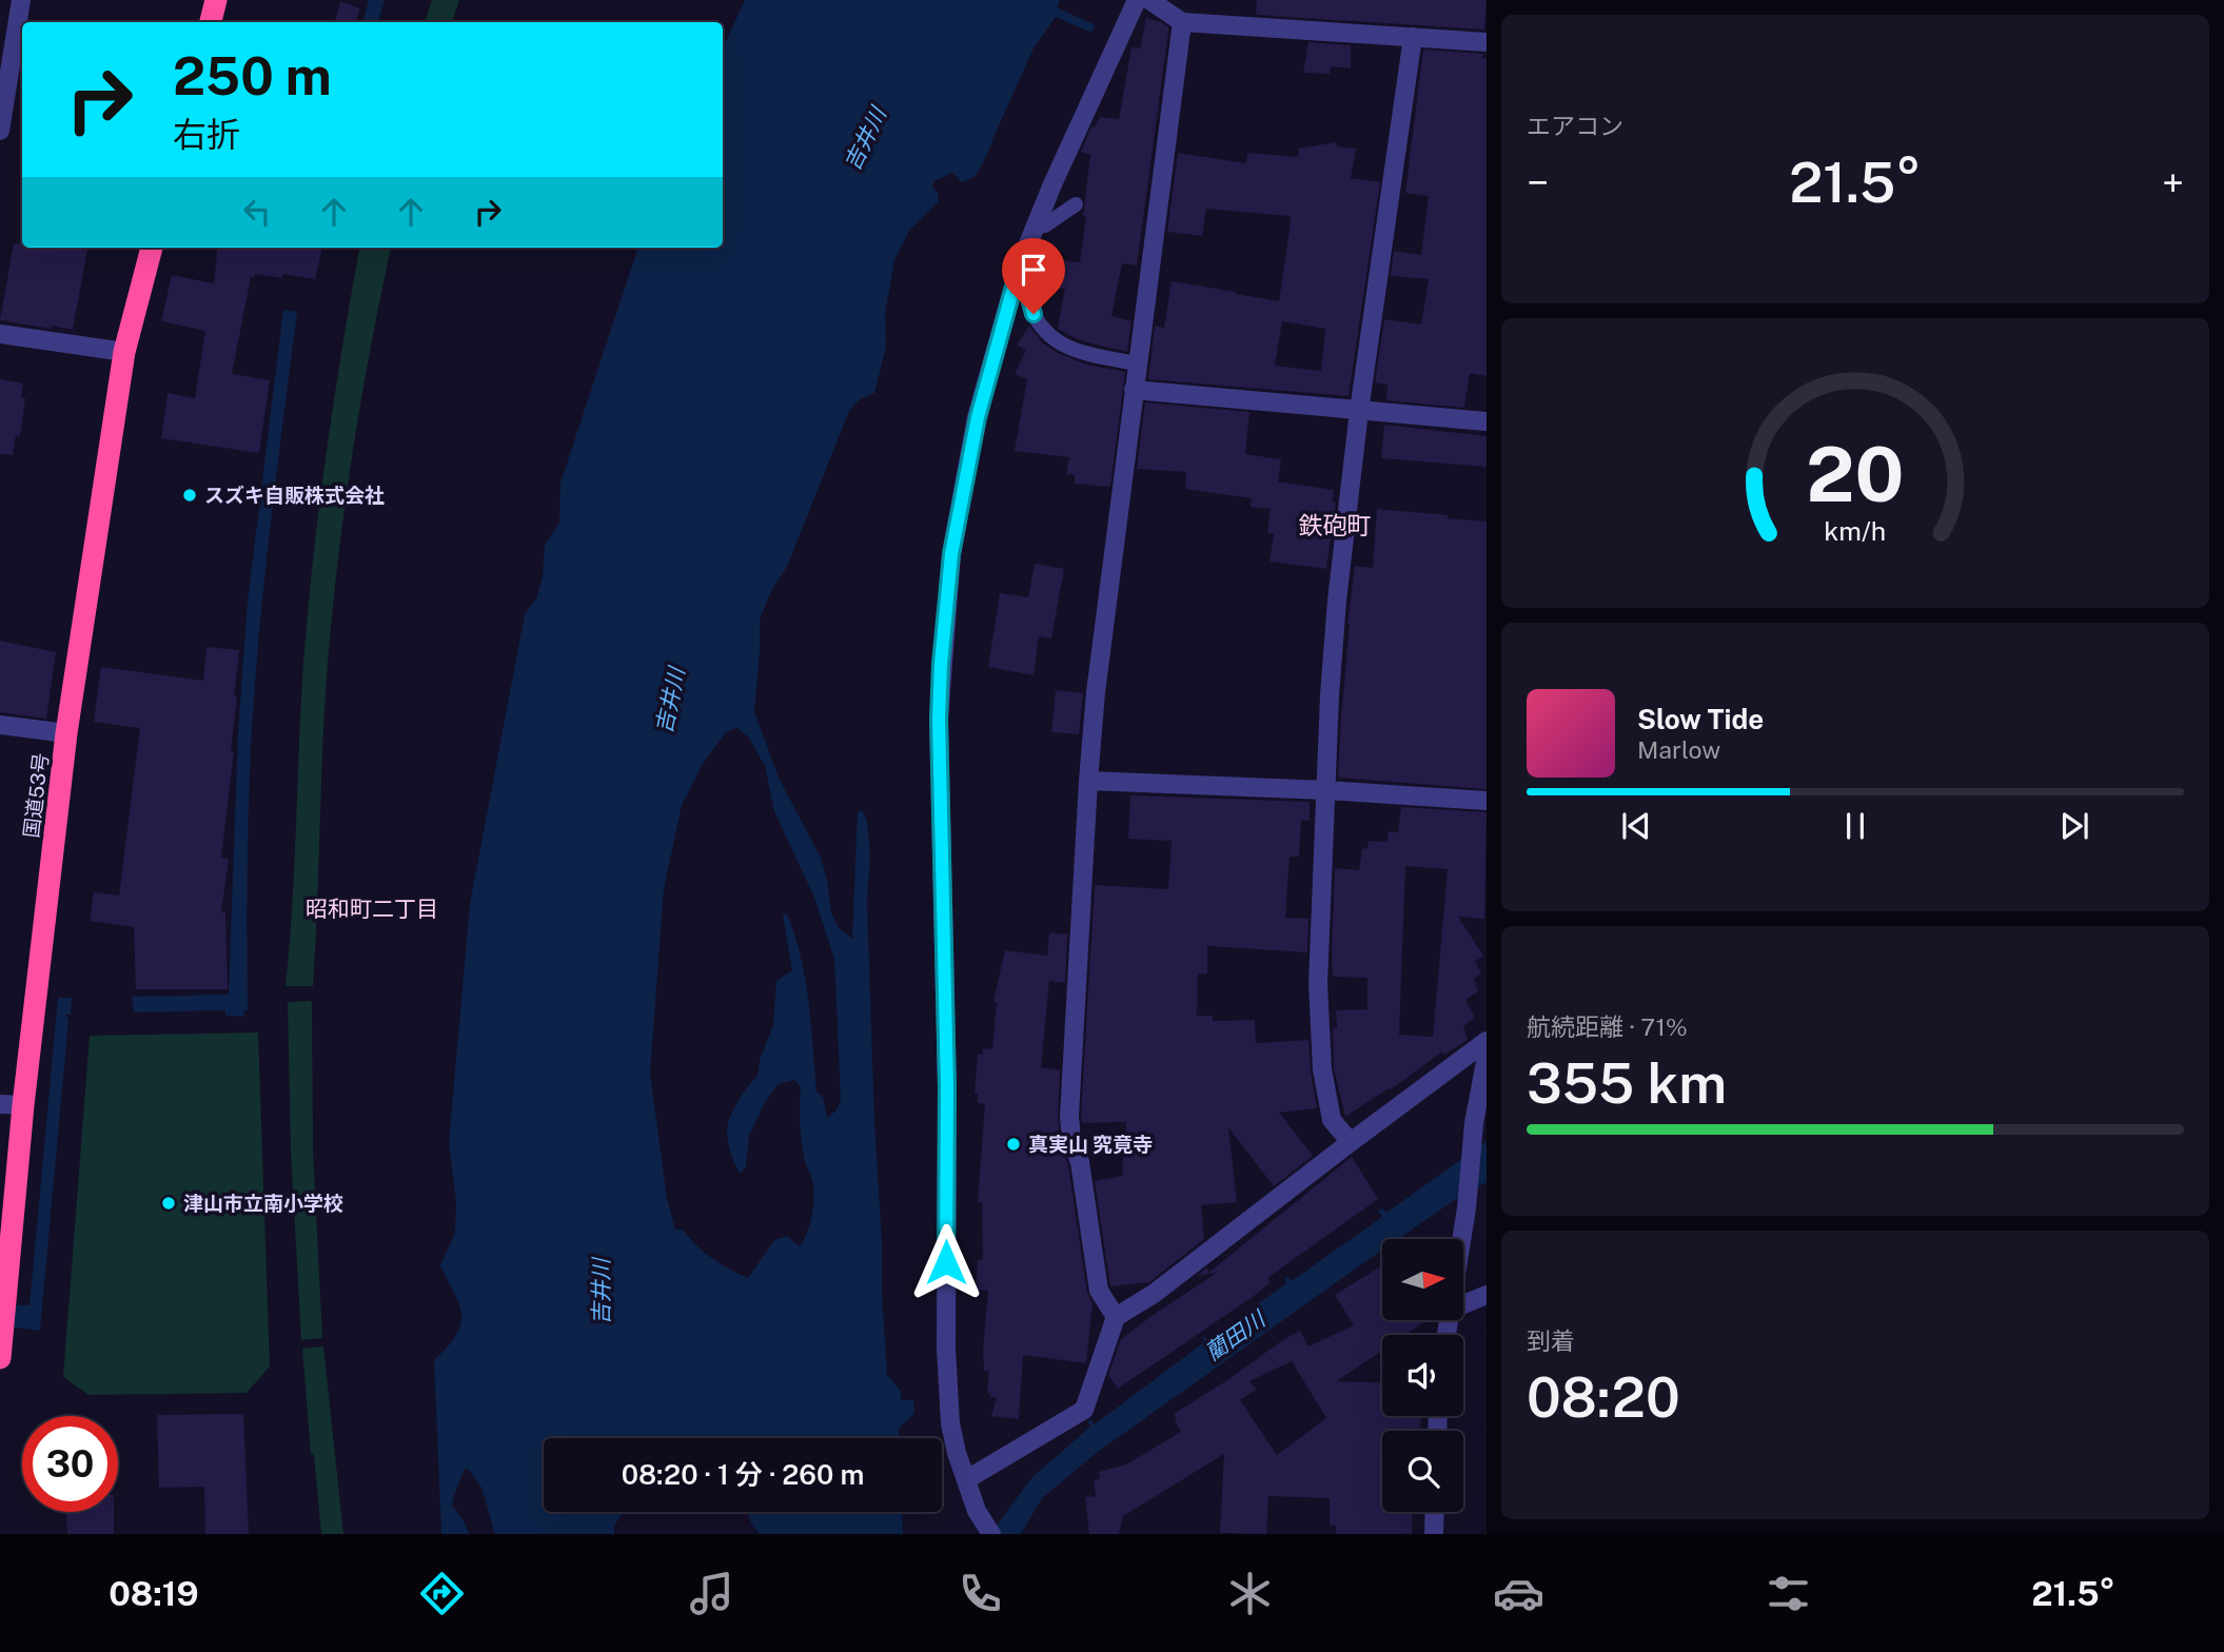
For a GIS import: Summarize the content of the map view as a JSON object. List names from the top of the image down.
{
  "streets": {
    "highway": ["国道53号"]
  },
  "districts": ["鉄砲町", "昭和町二丁目"],
  "water": ["吉井川", "藺田川"],
  "places": ["スズキ自販株式会社", "真実山 究竟寺", "津山市立南小学校"],
  "north": "right",
  "page": {
    "tile": [
      "エアコン",
      ["航続距離 · 71%", "355 km"],
      ["到着", "08:20"]
    ],
    "turn": ["250 m", "右折"],
    "heat": ["−", "21.5°", "+"],
    "song": ["Slow Tide", "Marlow"],
    "limit": "30",
    "trip": "08:20 · 1 分 · 260 m",
    "tabs": ["08:19", "21.5°"],
    "gauge": ["20", "km/h"]
  }
}
